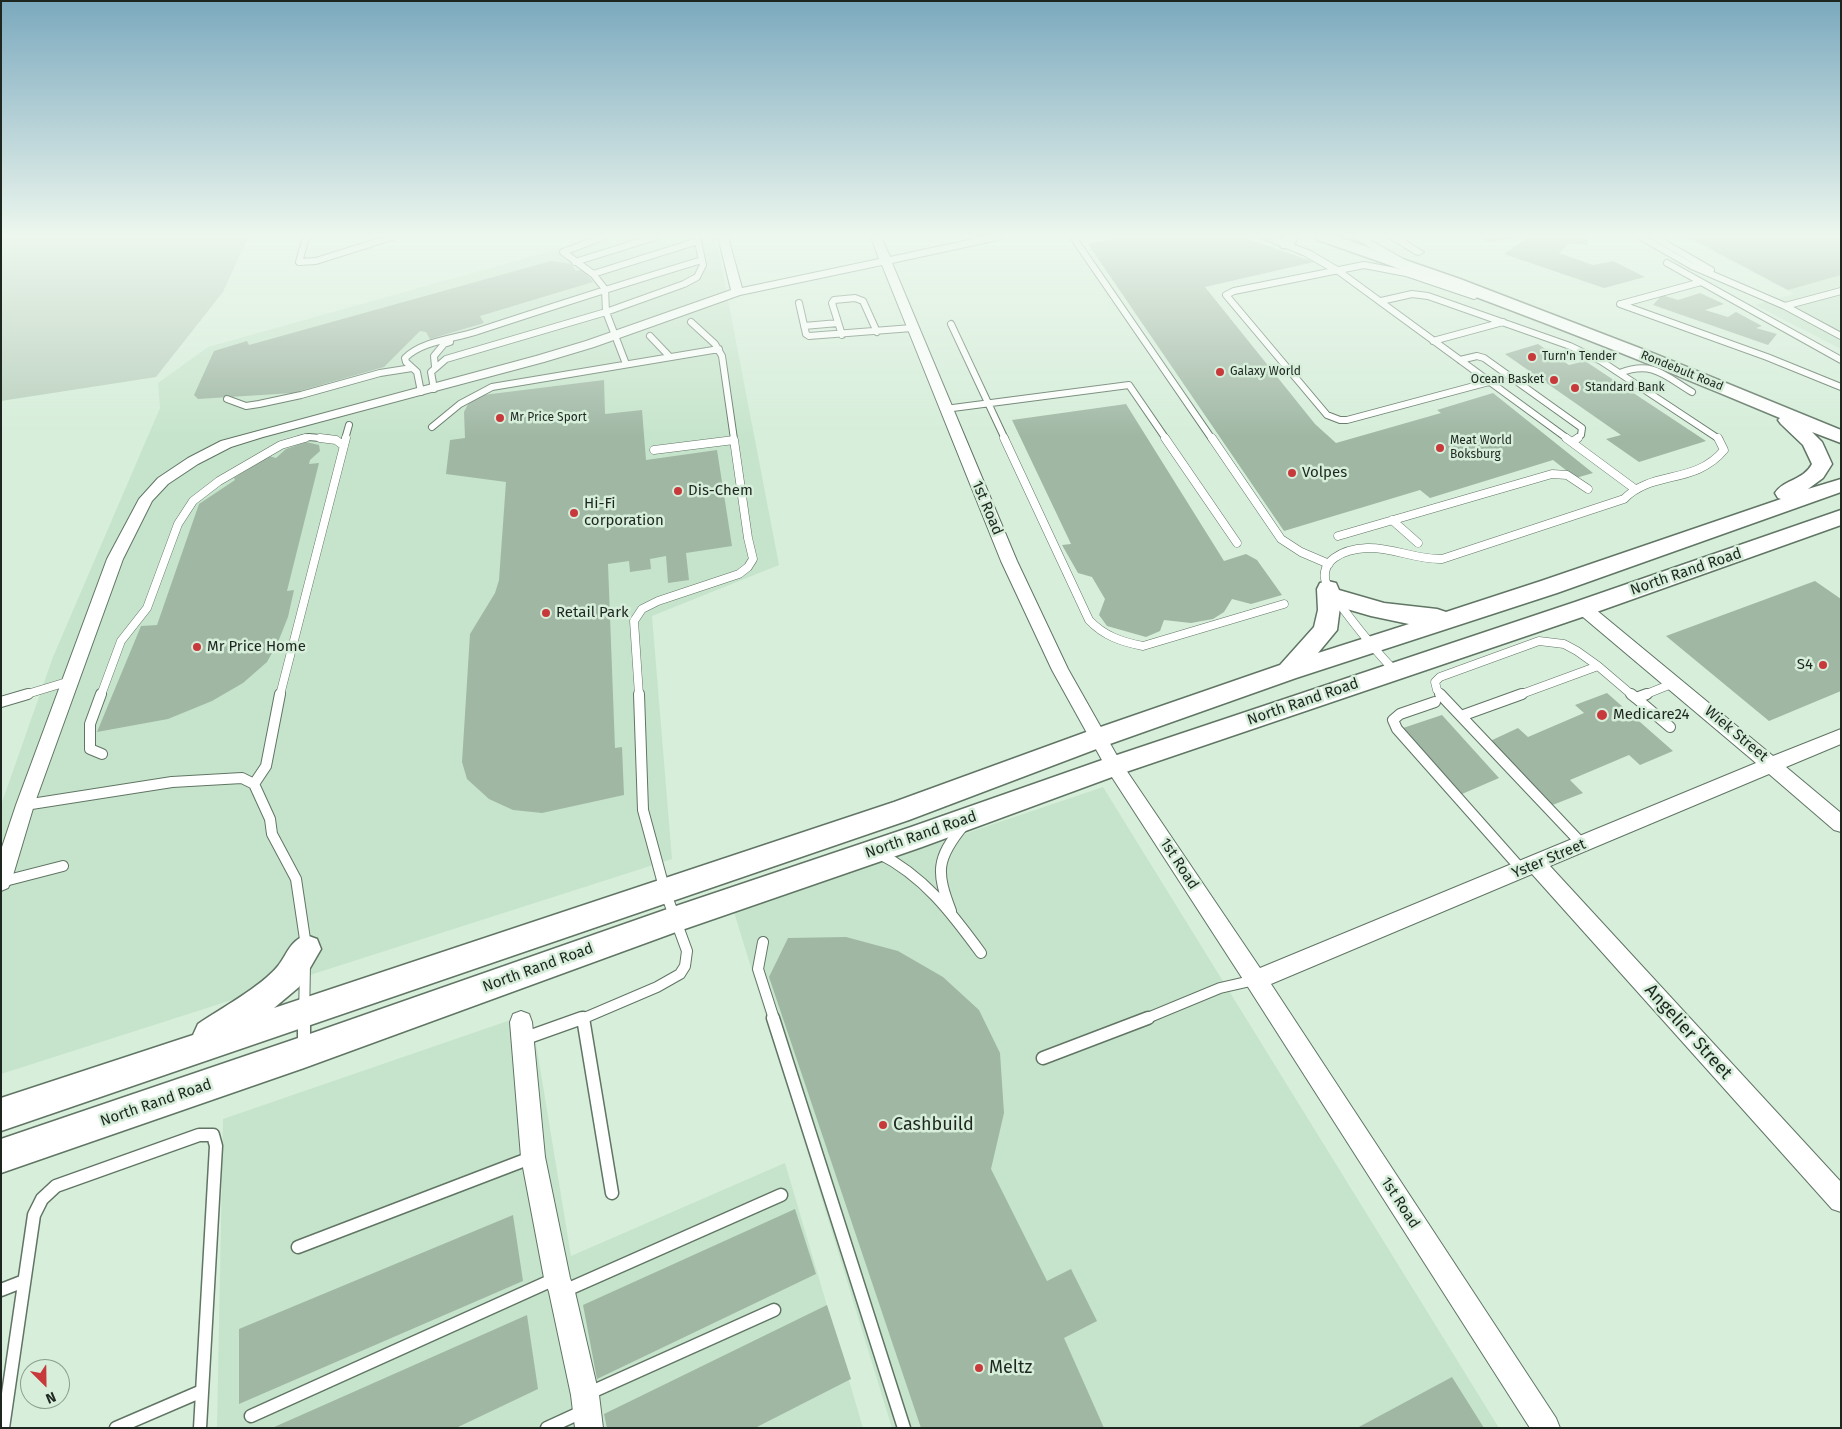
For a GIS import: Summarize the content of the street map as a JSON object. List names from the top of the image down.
{
  "streets": {
    "main road": ["Rondebult Road", "North Rand Road"],
    "street": [
      "1st Road",
      "Wiek Street",
      "Yster Street",
      "Angelier Street"
    ]
  },
  "crossings": [
    ["1st Road", "North Rand Road"],
    ["1st Road", "Yster Street"],
    ["North Rand Road", "Wiek Street"],
    ["Wiek Street", "Yster Street"],
    ["Yster Street", "Angelier Street"]
  ],
  "places": [
    "Turn'n Tender",
    "Galaxy World",
    "Ocean Basket",
    "Standard Bank",
    "Mr Price Sport",
    "Meat World Boksburg",
    "Volpes",
    "Dis-Chem",
    "Hi-Fi corporation",
    "Retail Park",
    "Mr Price Home",
    "S4",
    "Medicare24",
    "Cashbuild",
    "Meltz"
  ],
  "north": "bottom right"
}
